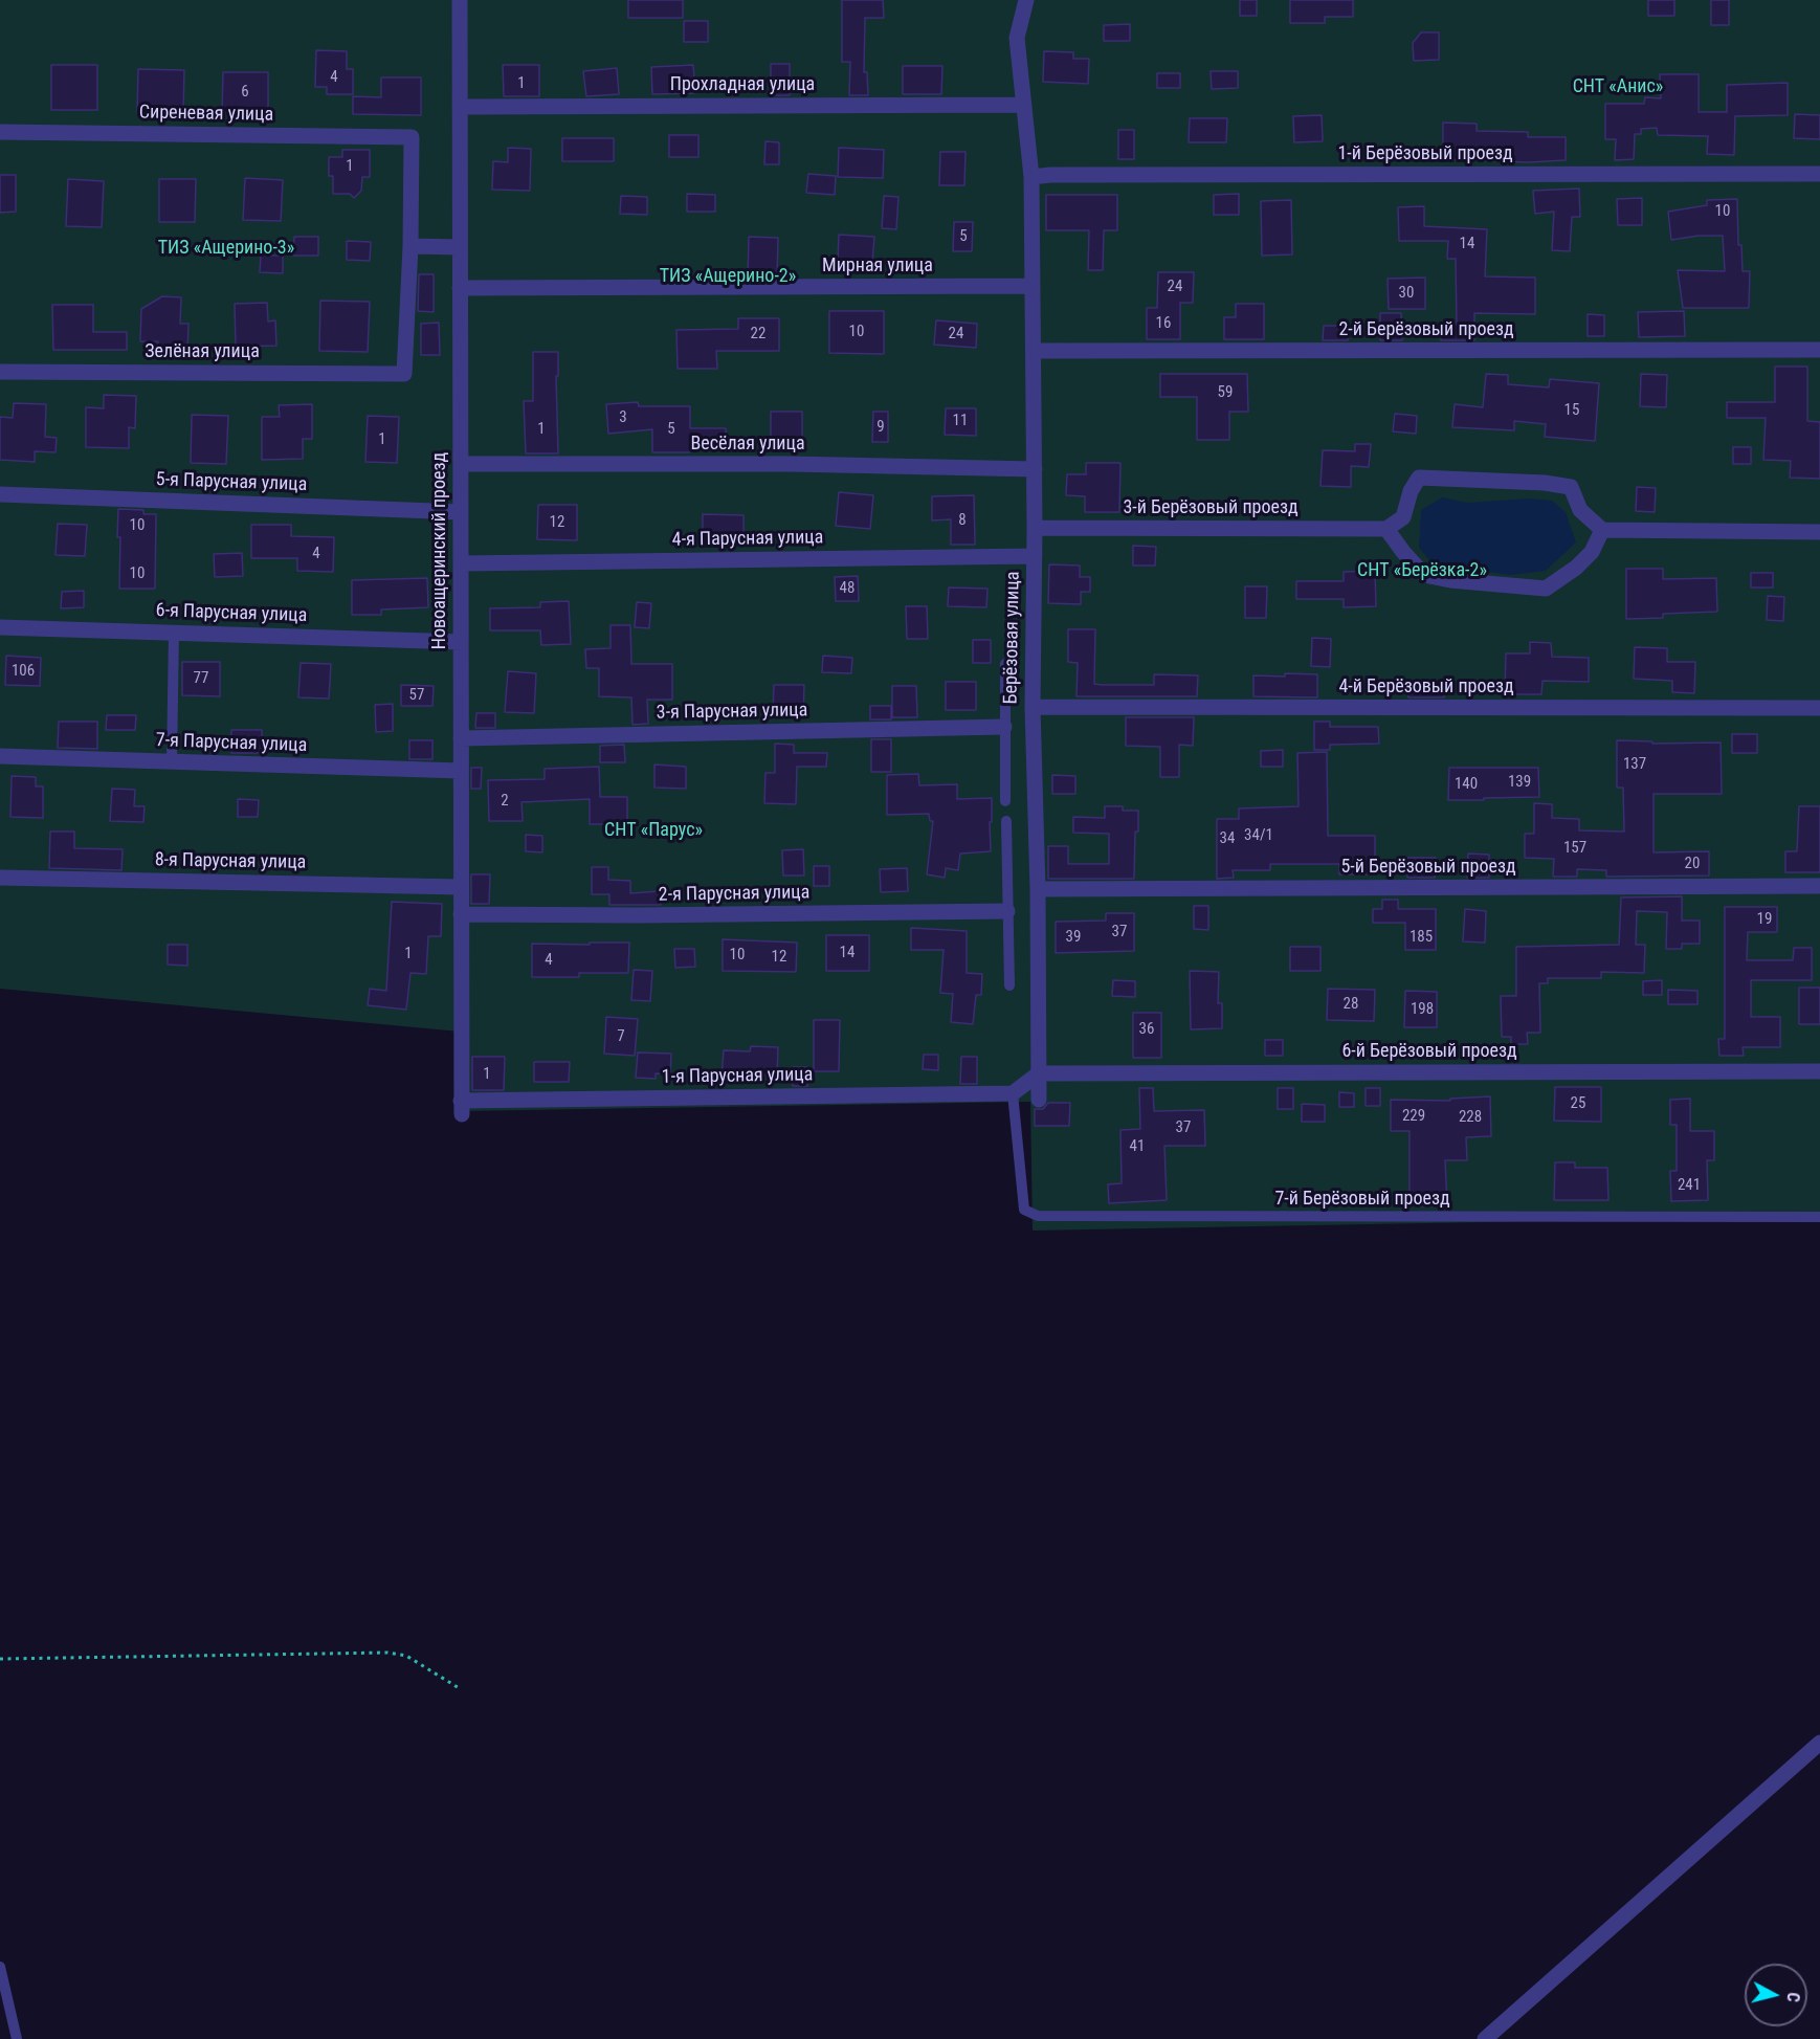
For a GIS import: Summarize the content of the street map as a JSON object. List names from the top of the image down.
{
  "streets": {
    "street": [
      "Прохладная улица",
      "Сиреневая улица",
      "1-й Берёзовый проезд",
      "Мирная улица",
      "2-й Берёзовый проезд",
      "Зелёная улица",
      "Весёлая улица",
      "5-я Парусная улица",
      "3-й Берёзовый проезд",
      "4-я Парусная улица",
      "Новоащеринский проезд",
      "6-я Парусная улица",
      "Берёзовая улица",
      "4-й Берёзовый проезд",
      "3-я Парусная улица",
      "7-я Парусная улица",
      "8-я Парусная улица",
      "5-й Берёзовый проезд",
      "2-я Парусная улица",
      "6-й Берёзовый проезд",
      "1-я Парусная улица"
    ],
    "lane": ["7-й Берёзовый проезд"]
  },
  "crossings": [
    ["Прохладная улица", "Новоащеринский проезд"],
    ["Прохладная улица", "Берёзовая улица"],
    ["Сиреневая улица", "Зелёная улица"],
    ["1-й Берёзовый проезд", "Берёзовая улица"],
    ["Мирная улица", "Новоащеринский проезд"],
    ["Мирная улица", "Берёзовая улица"],
    ["2-й Берёзовый проезд", "Берёзовая улица"],
    ["Весёлая улица", "Новоащеринский проезд"],
    ["Весёлая улица", "Берёзовая улица"],
    ["5-я Парусная улица", "Новоащеринский проезд"],
    ["3-й Берёзовый проезд", "Берёзовая улица"],
    ["4-я Парусная улица", "Новоащеринский проезд"],
    ["4-я Парусная улица", "Берёзовая улица"],
    ["Новоащеринский проезд", "6-я Парусная улица"],
    ["Новоащеринский проезд", "3-я Парусная улица"],
    ["Новоащеринский проезд", "7-я Парусная улица"],
    ["Новоащеринский проезд", "8-я Парусная улица"],
    ["Новоащеринский проезд", "2-я Парусная улица"],
    ["Новоащеринский проезд", "1-я Парусная улица"],
    ["Берёзовая улица", "4-й Берёзовый проезд"],
    ["Берёзовая улица", "5-й Берёзовый проезд"],
    ["Берёзовая улица", "6-й Берёзовый проезд"],
    ["1-я Парусная улица", "7-й Берёзовый проезд"]
  ],
  "parks": [
    "СНТ «Анис»",
    "ТИЗ «Ащерино-3»",
    "ТИЗ «Ащерино-2»",
    "СНТ «Берёзка-2»",
    "СНТ «Парус»"
  ],
  "house_numbers": [
    "4",
    "1",
    "6",
    "1",
    "10",
    "5",
    "14",
    "24",
    "30",
    "16",
    "10",
    "22",
    "24",
    "59",
    "15",
    "3",
    "11",
    "9",
    "1",
    "5",
    "1",
    "8",
    "12",
    "10",
    "4",
    "10",
    "48",
    "106",
    "77",
    "57",
    "137",
    "139",
    "140",
    "2",
    "34/1",
    "34",
    "157",
    "20",
    "19",
    "37",
    "39",
    "185",
    "14",
    "1",
    "10",
    "12",
    "4",
    "28",
    "198",
    "36",
    "7",
    "1",
    "25",
    "229",
    "228",
    "37",
    "41",
    "241"
  ],
  "north": "right"
}
